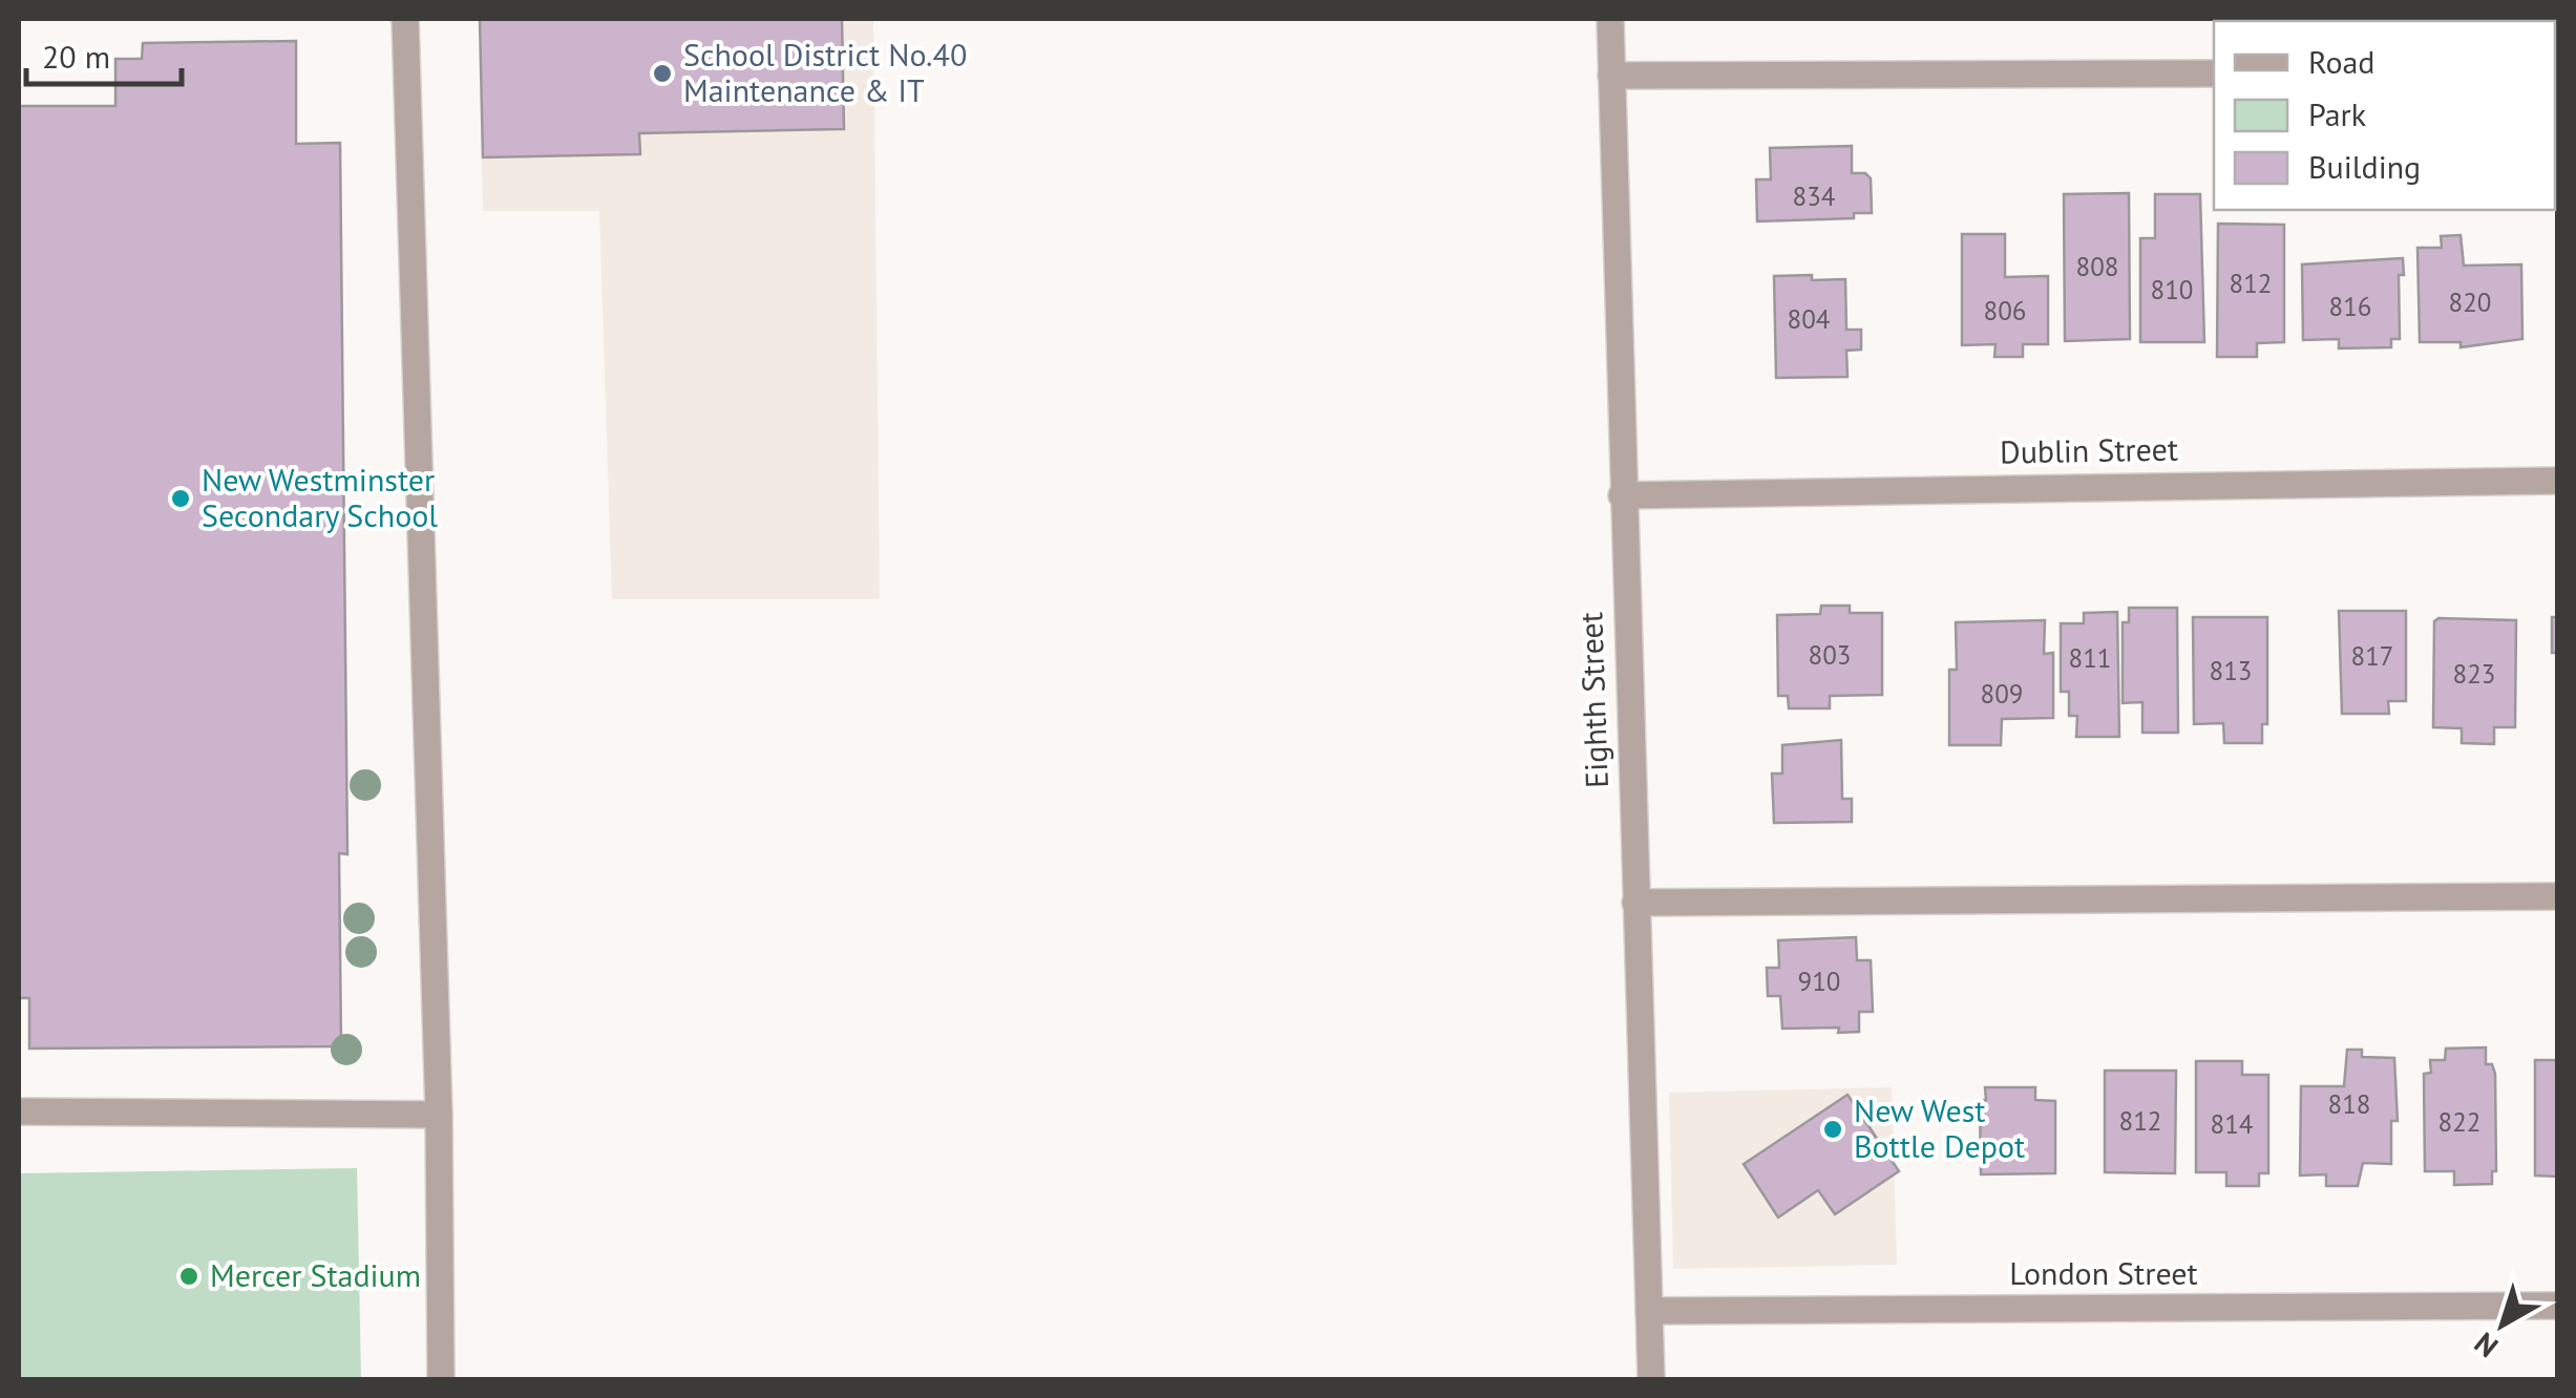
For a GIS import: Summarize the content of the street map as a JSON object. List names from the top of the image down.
{
  "streets": {
    "street": ["Dublin Street", "Eighth Street", "London Street"]
  },
  "crossings": [
    ["Dublin Street", "Eighth Street"],
    ["Eighth Street", "London Street"]
  ],
  "places": [
    "School District No.40 Maintenance & IT",
    "New Westminster Secondary School",
    "New West Bottle Depot",
    "Mercer Stadium"
  ],
  "house_numbers": [
    "834",
    "808",
    "812",
    "810",
    "820",
    "816",
    "806",
    "804",
    "803",
    "817",
    "811",
    "813",
    "823",
    "809",
    "910",
    "818",
    "812",
    "822",
    "814"
  ],
  "legend": ["Road", "Park", "Building"],
  "scale_bar": "20 m",
  "north": "bottom left"
}
